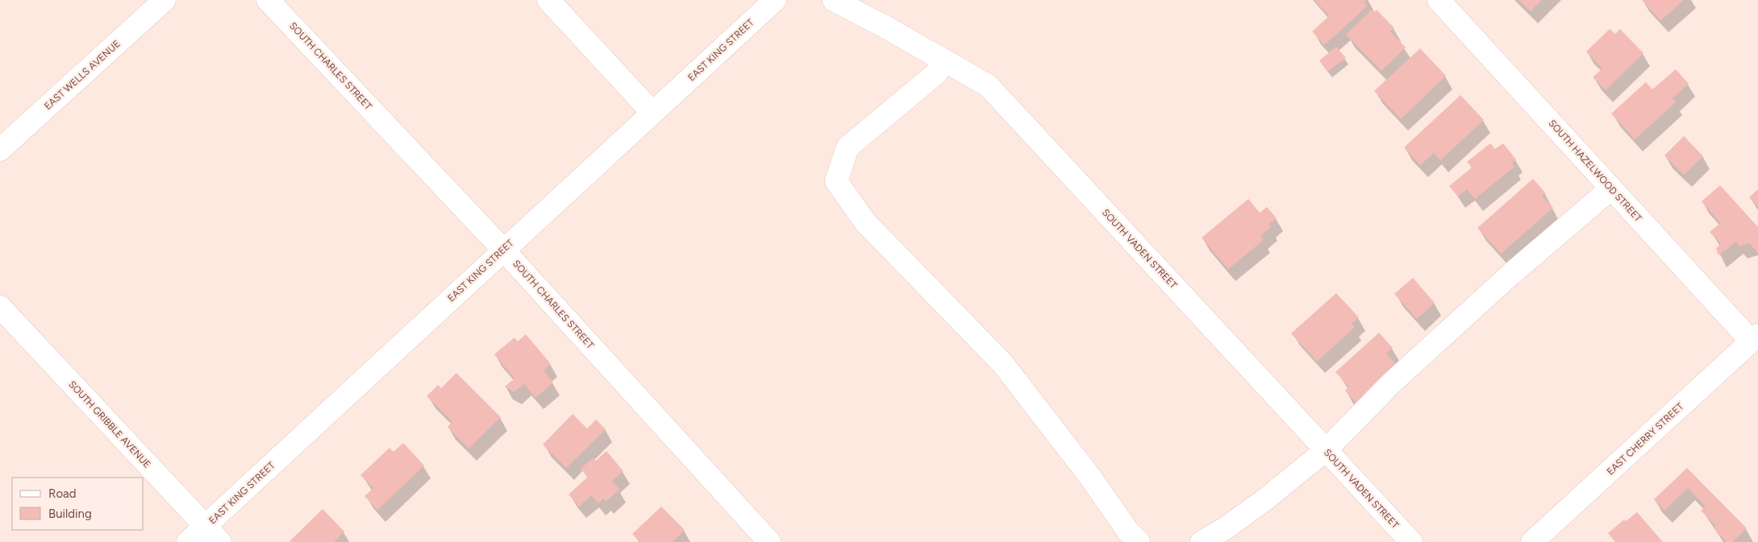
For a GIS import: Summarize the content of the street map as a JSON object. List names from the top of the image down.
{
  "streets": {
    "street": [
      "EAST KING STREET",
      "SOUTH CHARLES STREET",
      "EAST WELLS AVENUE",
      "SOUTH HAZELWOOD STREET",
      "SOUTH VADEN STREET",
      "SOUTH GRIBBLE AVENUE",
      "EAST CHERRY STREET"
    ]
  },
  "crossings": [
    ["EAST KING STREET", "SOUTH CHARLES STREET"],
    ["EAST KING STREET", "SOUTH GRIBBLE AVENUE"],
    ["SOUTH HAZELWOOD STREET", "EAST CHERRY STREET"]
  ],
  "legend": ["Road", "Building"]
}
